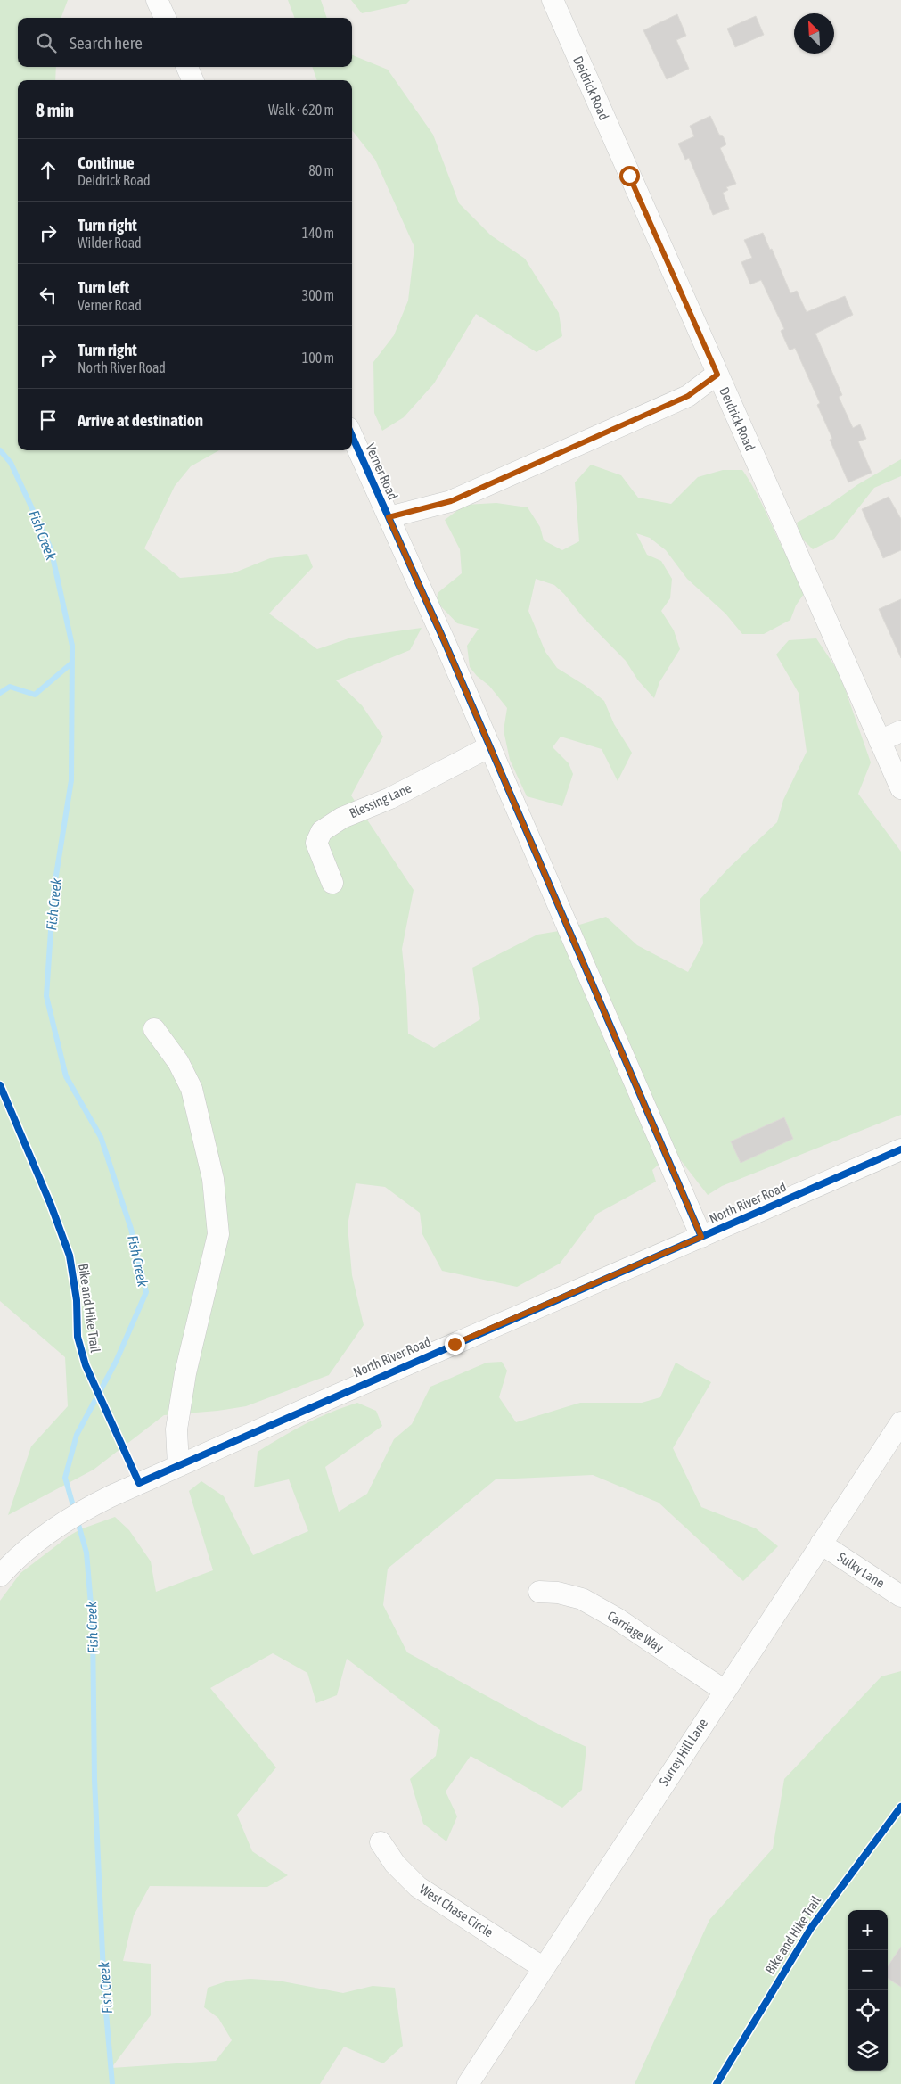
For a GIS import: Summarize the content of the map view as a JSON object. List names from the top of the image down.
{
  "streets": {
    "street": [
      "Deidrick Road",
      "Verner Road",
      "Blessing Lane",
      "North River Road",
      "Sulky Lane",
      "Carriage Way",
      "Surrey Hill Lane",
      "West Chase Circle"
    ],
    "cycle path": ["Bike and Hike Trail"]
  },
  "crossings": [
    ["Verner Road", "Blessing Lane"],
    ["Verner Road", "North River Road"],
    ["Sulky Lane", "Surrey Hill Lane"],
    ["Carriage Way", "Surrey Hill Lane"],
    ["Surrey Hill Lane", "West Chase Circle"]
  ],
  "water": ["Fish Creek"],
  "north": "top left",
  "page": {
    "search": "Search here",
    "heading": ["8 min", "Walk · 620 m"],
    "list": [
      ["Continue", "Deidrick Road", "80 m"],
      ["Turn right", "Wilder Road", "140 m"],
      ["Turn left", "Verner Road", "300 m"],
      ["Turn right", "North River Road", "100 m"],
      "Arrive at destination"
    ],
    "map_buttons": ["+", "−"]
  }
}
